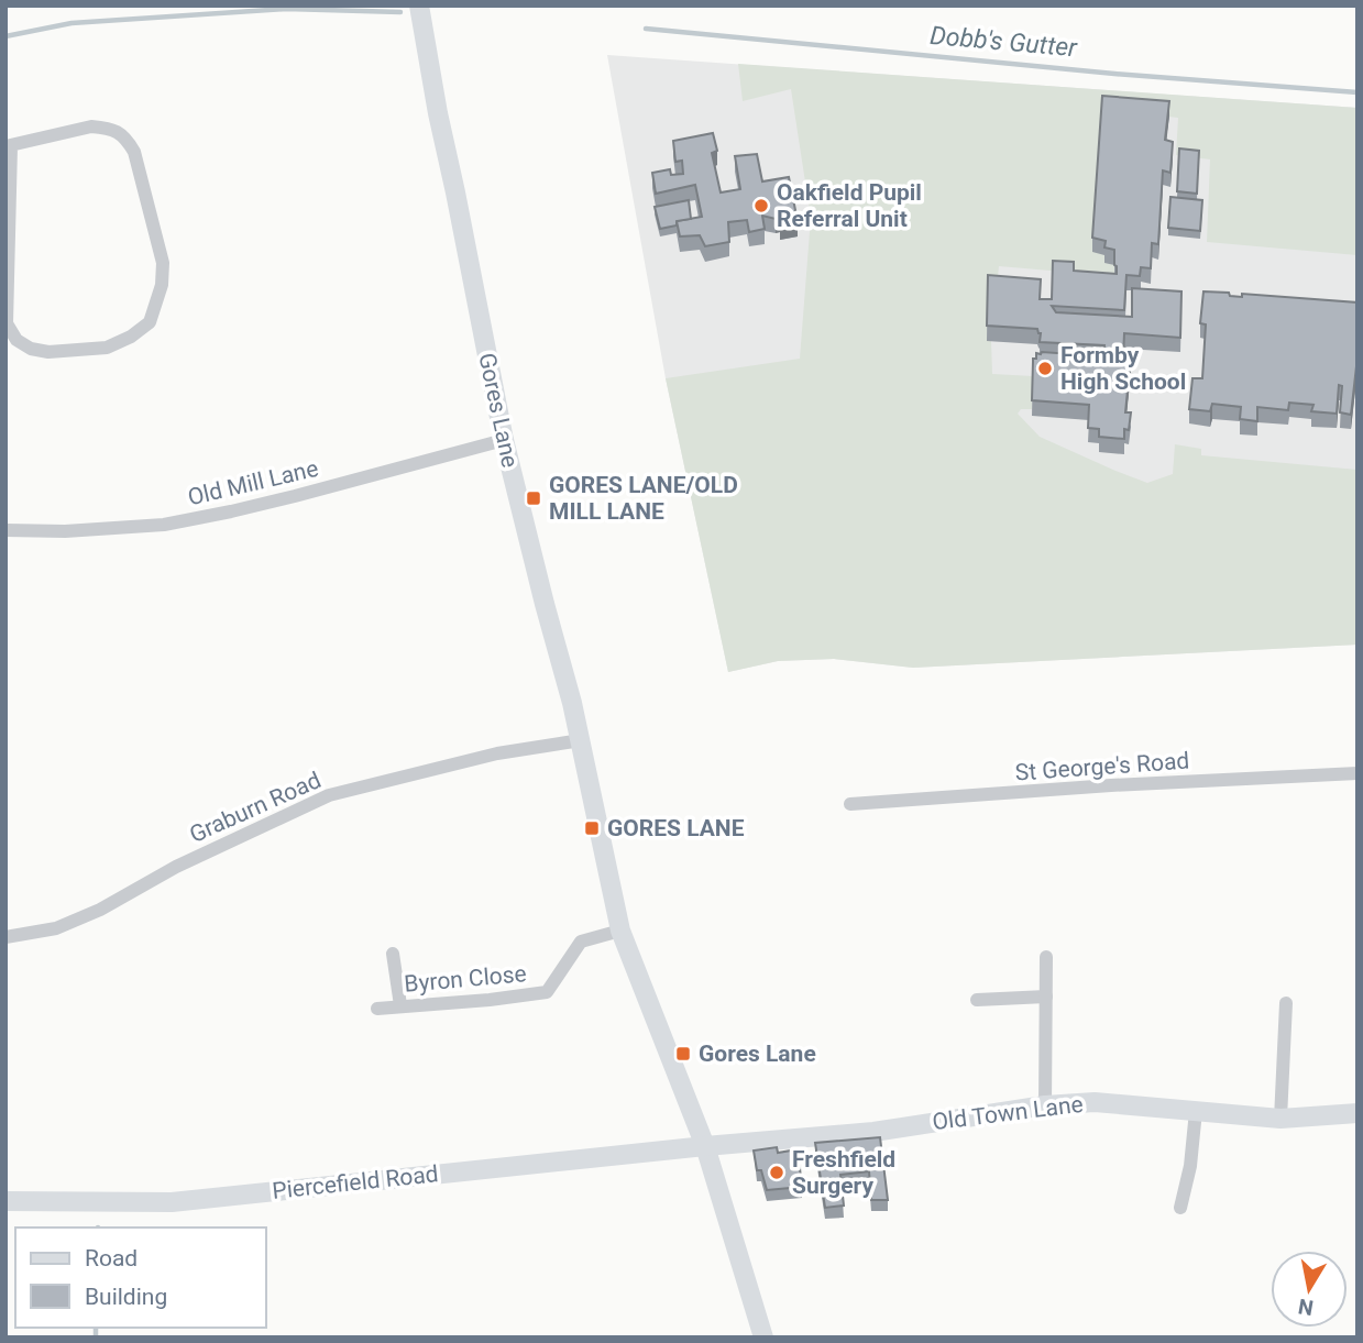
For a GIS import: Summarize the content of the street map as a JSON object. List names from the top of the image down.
{
  "streets": {
    "street": [
      "Gores Lane",
      "Old Mill Lane",
      "St George's Road",
      "Graburn Road",
      "Byron Close",
      "Old Town Lane",
      "Piercefield Road"
    ]
  },
  "crossings": [
    ["Gores Lane", "Old Mill Lane"],
    ["Gores Lane", "Graburn Road"],
    ["Gores Lane", "Byron Close"],
    ["Gores Lane", "Old Town Lane"],
    ["Gores Lane", "Piercefield Road"],
    ["Old Town Lane", "Piercefield Road"]
  ],
  "water": ["Dobb's Gutter"],
  "places": {
    "other": ["Oakfield Pupil Referral Unit", "Formby High School", "Freshfield Surgery"],
    "transit": ["GORES LANE/OLD MILL LANE", "GORES LANE", "Gores Lane"]
  },
  "legend": ["Road", "Building"],
  "north": "bottom"
}
